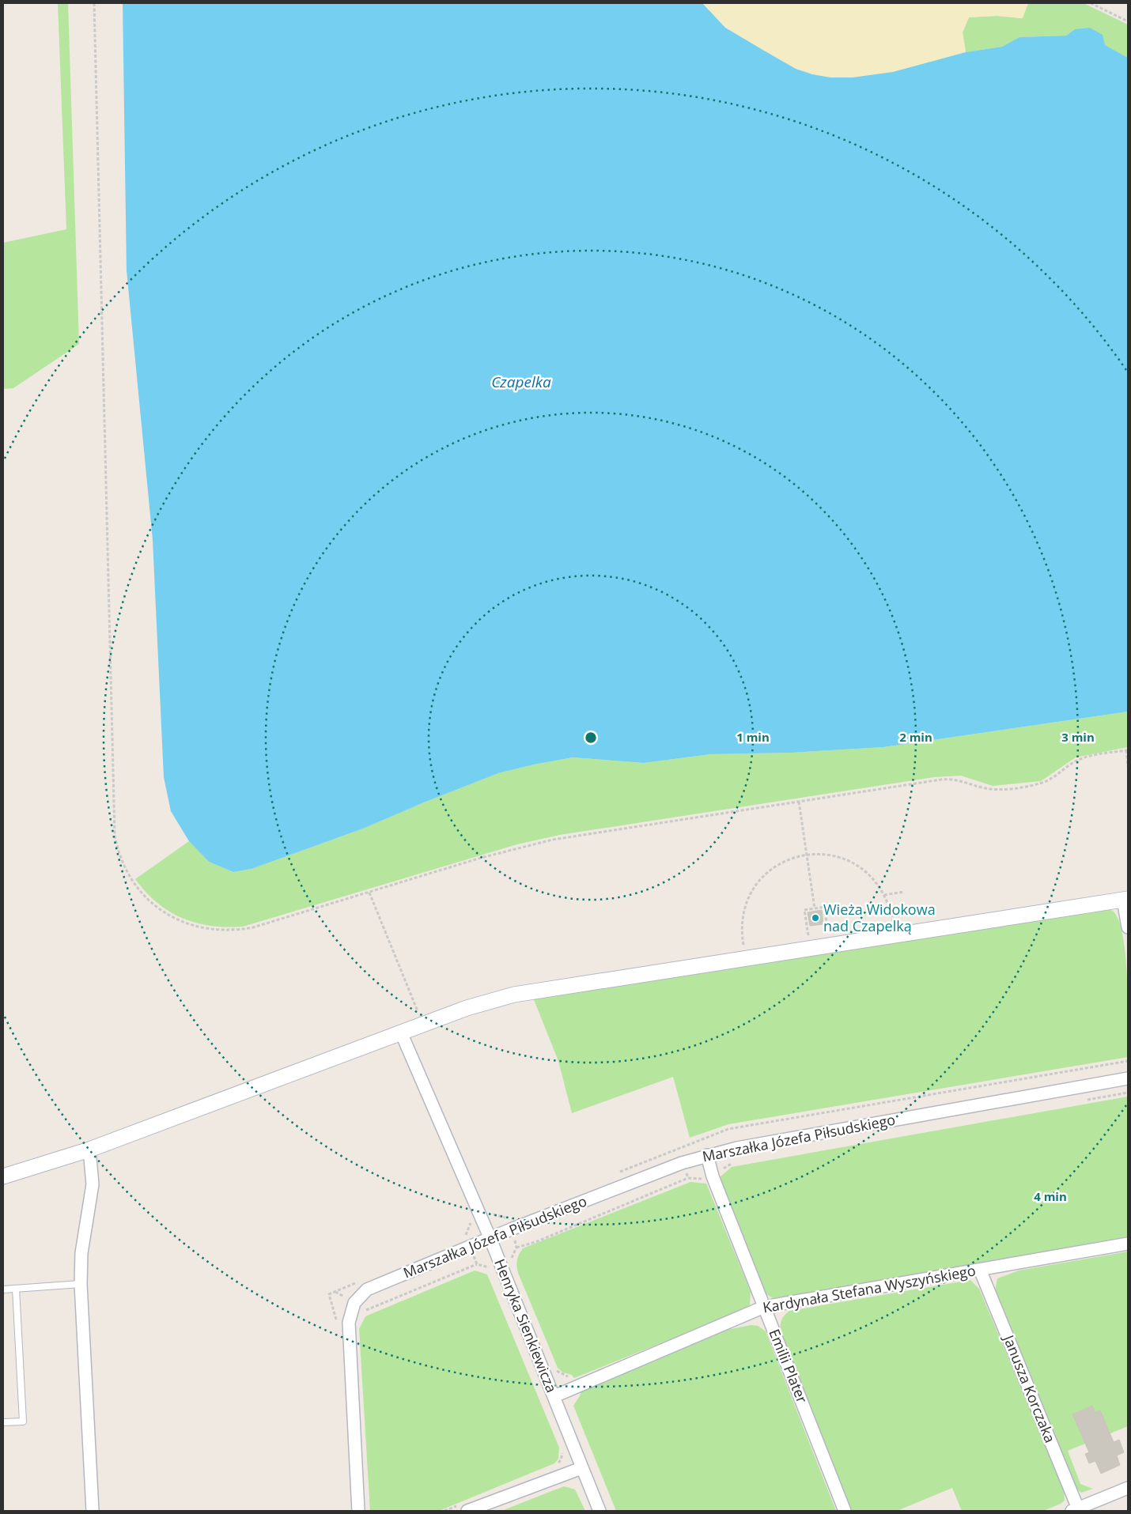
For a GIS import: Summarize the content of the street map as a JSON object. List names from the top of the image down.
{
  "streets": {
    "street": [
      "Marszałka Józefa Piłsudskiego",
      "Kardynała Stefana Wyszyńskiego",
      "Henryka Sienkiewicza",
      "Emilii Plater",
      "Janusza Korczaka"
    ]
  },
  "crossings": [
    ["Marszałka Józefa Piłsudskiego", "Henryka Sienkiewicza"],
    ["Marszałka Józefa Piłsudskiego", "Emilii Plater"],
    ["Kardynała Stefana Wyszyńskiego", "Henryka Sienkiewicza"],
    ["Kardynała Stefana Wyszyńskiego", "Emilii Plater"],
    ["Kardynała Stefana Wyszyńskiego", "Janusza Korczaka"]
  ],
  "water": ["Czapelka"],
  "places": ["Wieża Widokowa nad Czapelką"],
  "rings": [
    "1 min",
    "2 min",
    "3 min",
    "4 min"
  ]
}
